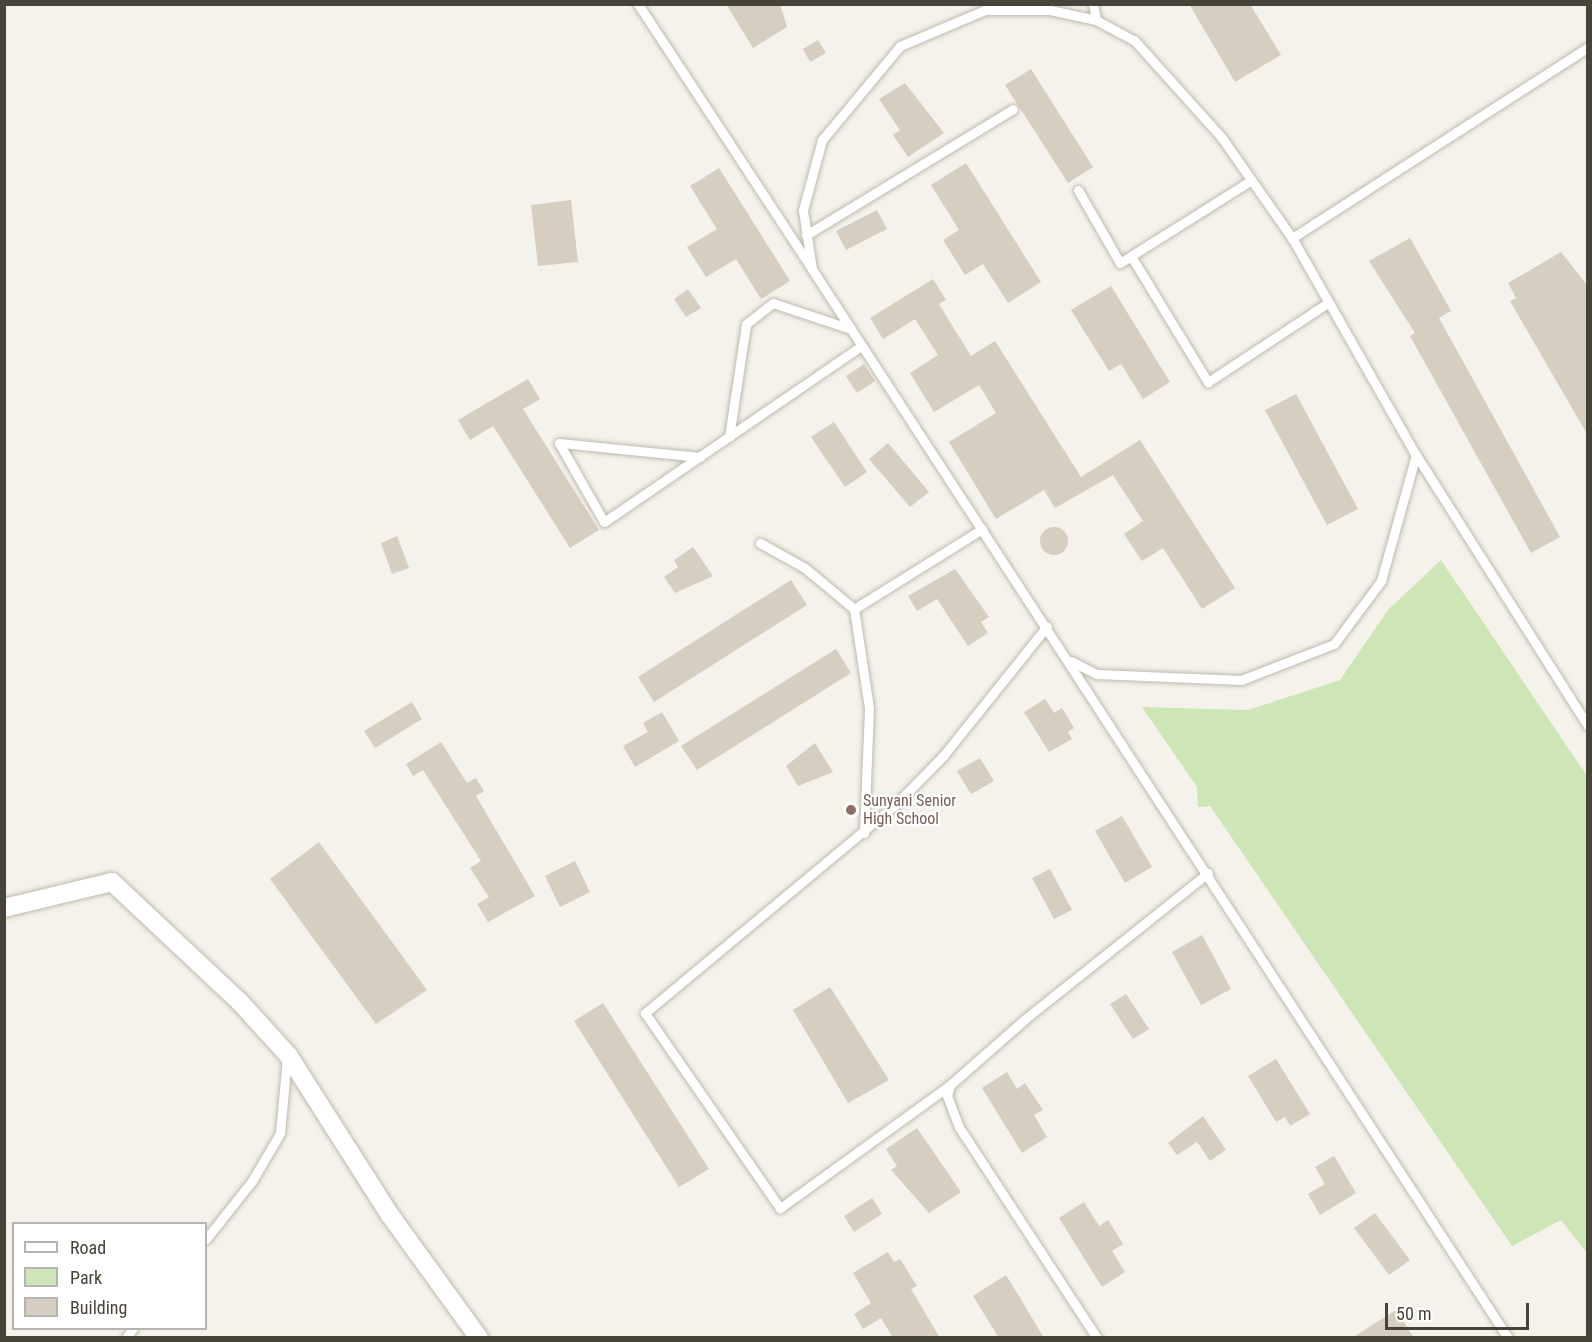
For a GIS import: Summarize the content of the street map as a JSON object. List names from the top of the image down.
{
  "places": ["Sunyani Senior High School"],
  "legend": ["Road", "Park", "Building"],
  "scale_bar": "50 m"
}
